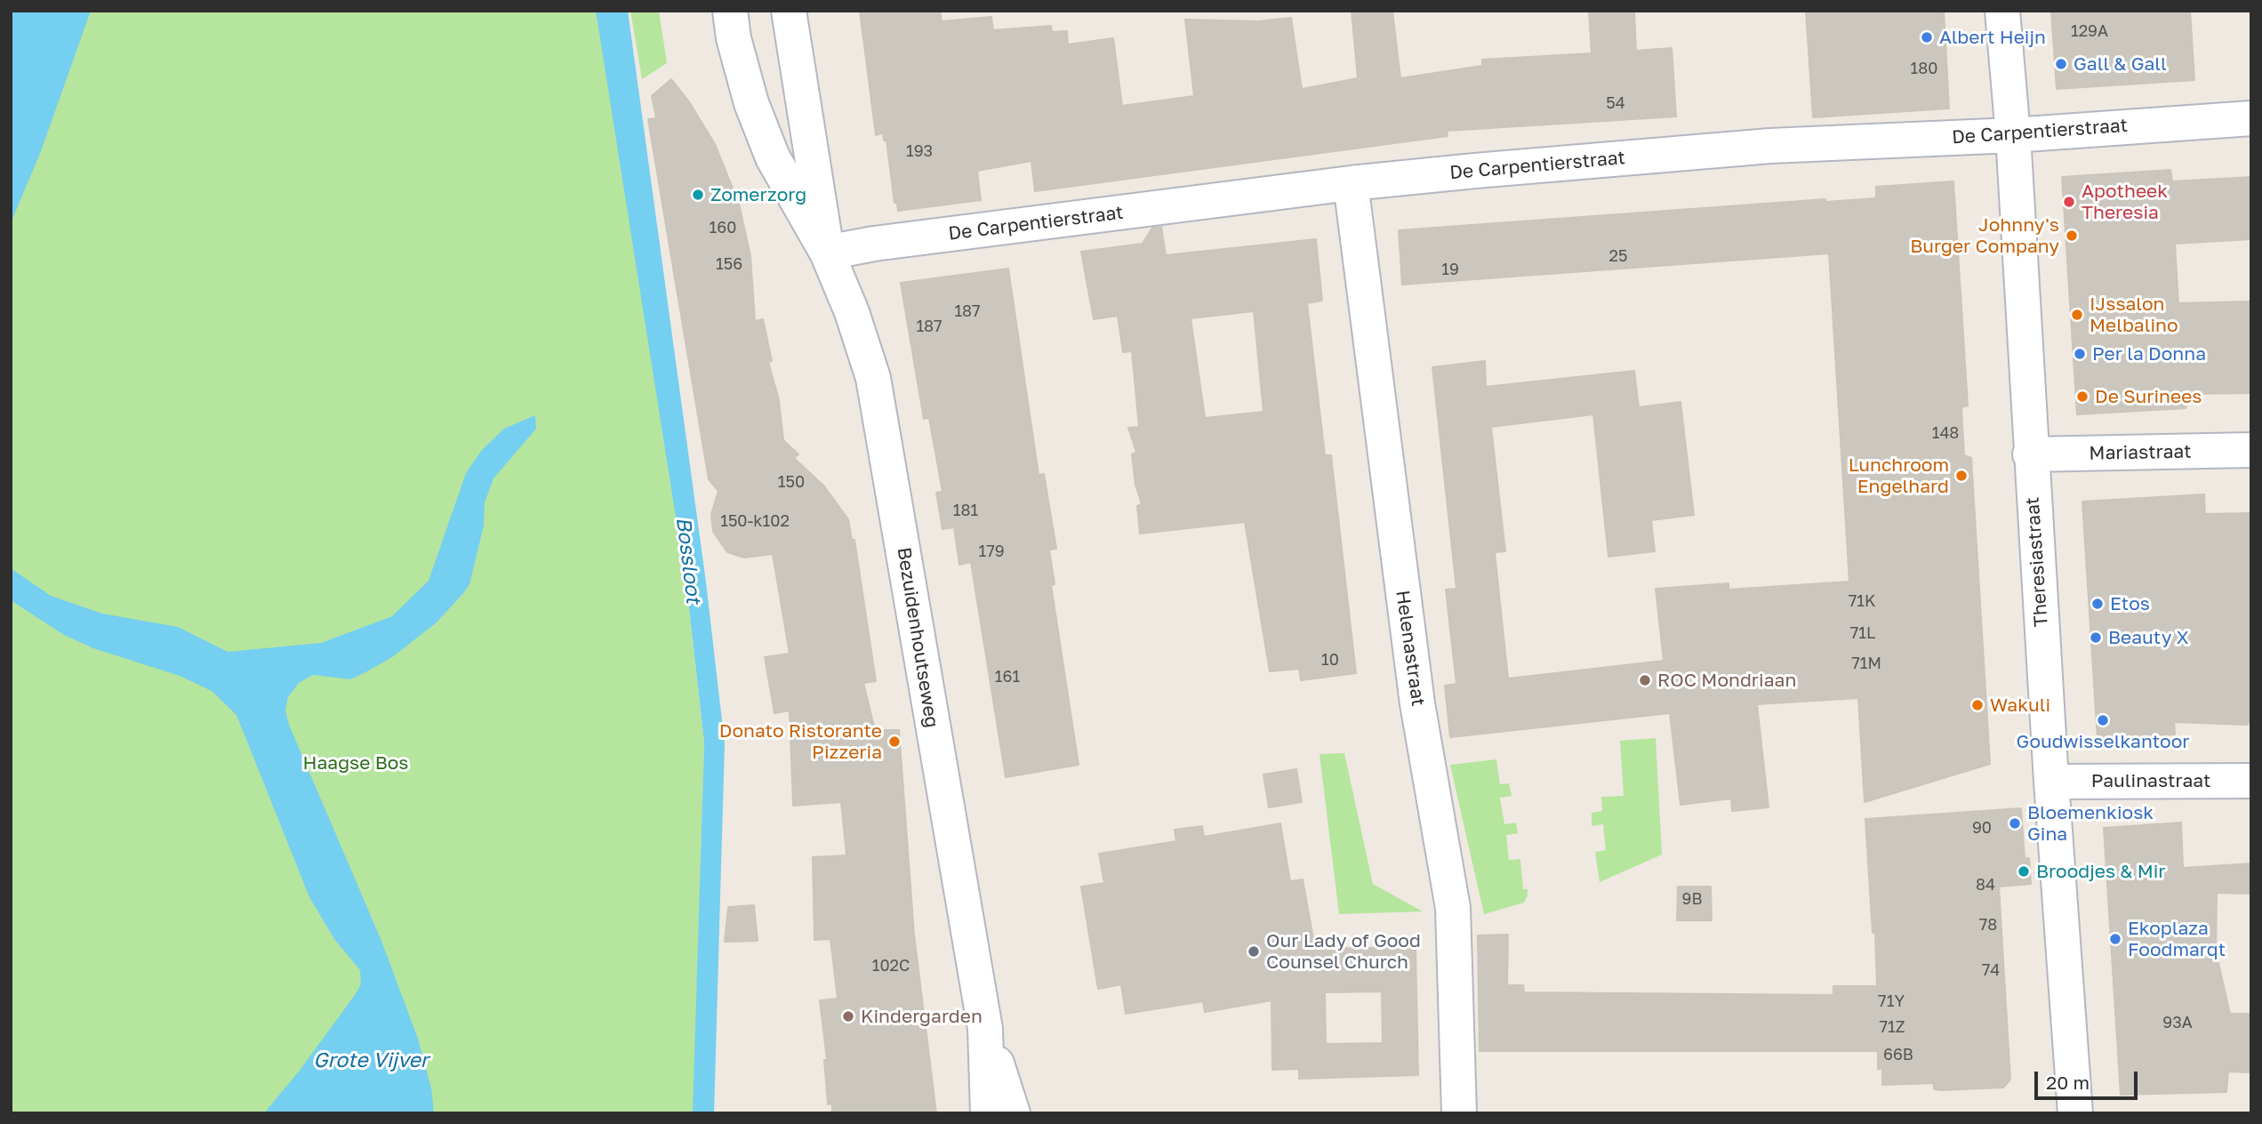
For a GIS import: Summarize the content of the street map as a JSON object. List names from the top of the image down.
{
  "streets": {
    "street": [
      "De Carpentierstraat",
      "Mariastraat",
      "Theresiastraat",
      "Bezuidenhoutseweg",
      "Helenastraat",
      "Paulinastraat"
    ]
  },
  "crossings": [
    ["De Carpentierstraat", "Theresiastraat"],
    ["De Carpentierstraat", "Bezuidenhoutseweg"],
    ["De Carpentierstraat", "Helenastraat"],
    ["Mariastraat", "Theresiastraat"],
    ["Theresiastraat", "Paulinastraat"]
  ],
  "water": ["Bossloot", "Grote Vijver"],
  "parks": ["Haagse Bos"],
  "places": [
    "Albert Heijn",
    "Gall & Gall",
    "Zomerzorg",
    "Apotheek Theresia",
    "Johnny's Burger Company",
    "IJssalon Melbalino",
    "Per la Donna",
    "De Surinees",
    "Lunchroom Engelhard",
    "Etos",
    "Beauty X",
    "ROC Mondriaan",
    "Wakuli",
    "Goudwisselkantoor",
    "Donato Ristorante Pizzeria",
    "Bloemenkiosk Gina",
    "Broodjes & Mir",
    "Ekoplaza Foodmarqt",
    "Our Lady of Good Counsel Church",
    "Kindergarden"
  ],
  "house_numbers": [
    "129A",
    "180",
    "54",
    "193",
    "160",
    "25",
    "156",
    "19",
    "187",
    "187",
    "148",
    "150",
    "181",
    "150-k102",
    "179",
    "71K",
    "71L",
    "10",
    "71M",
    "161",
    "90",
    "84",
    "9B",
    "78",
    "102C",
    "74",
    "71Y",
    "93A",
    "71Z",
    "66B"
  ],
  "scale_bar": "20 m"
}
